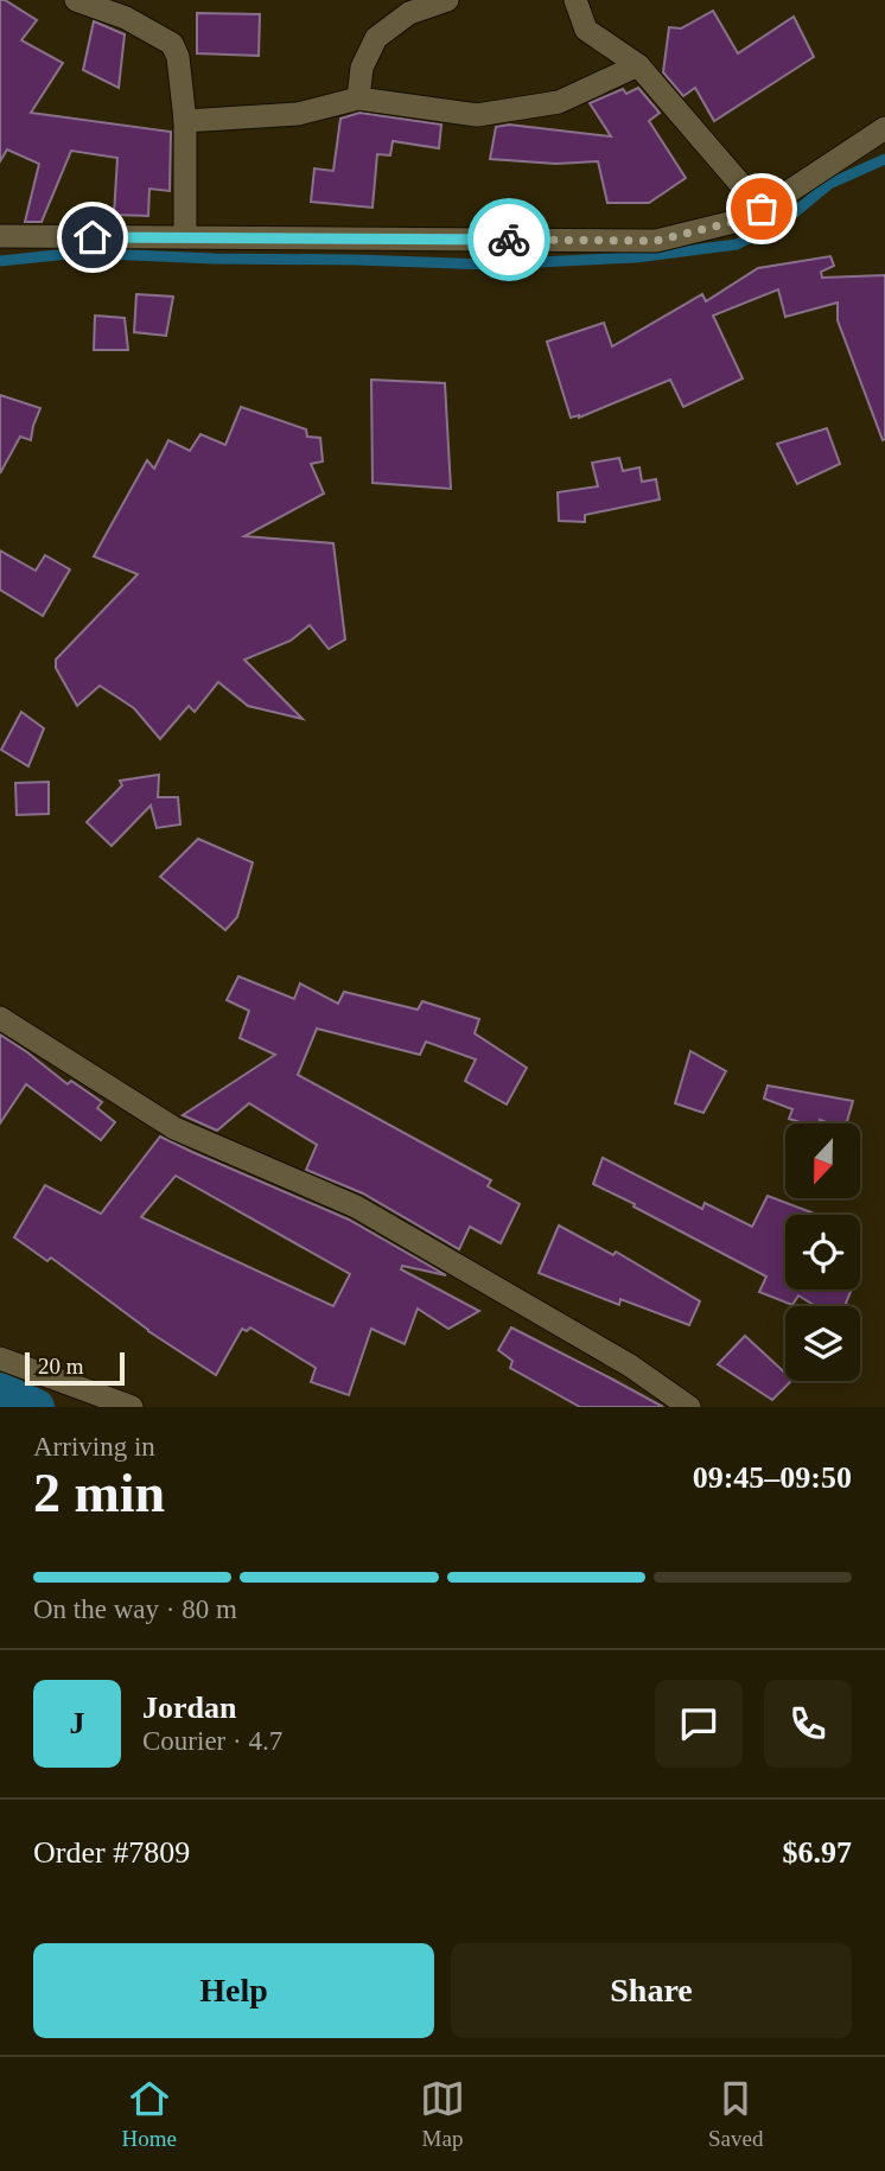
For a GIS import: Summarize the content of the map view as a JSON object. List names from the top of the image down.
{
  "scale_bar": "20 m",
  "north": "bottom",
  "page": {
    "scale": "20 m",
    "heading": ["2 min", "Arriving in", "09:45–09:50"],
    "panel": [
      "Jordan",
      "Courier · 4.7",
      "Order #7809",
      "$6.97"
    ],
    "bar": "On the way · 80 m",
    "round": "J",
    "buttons": ["Help", "Share"],
    "tabs": ["Home", "Map", "Saved"]
  }
}
